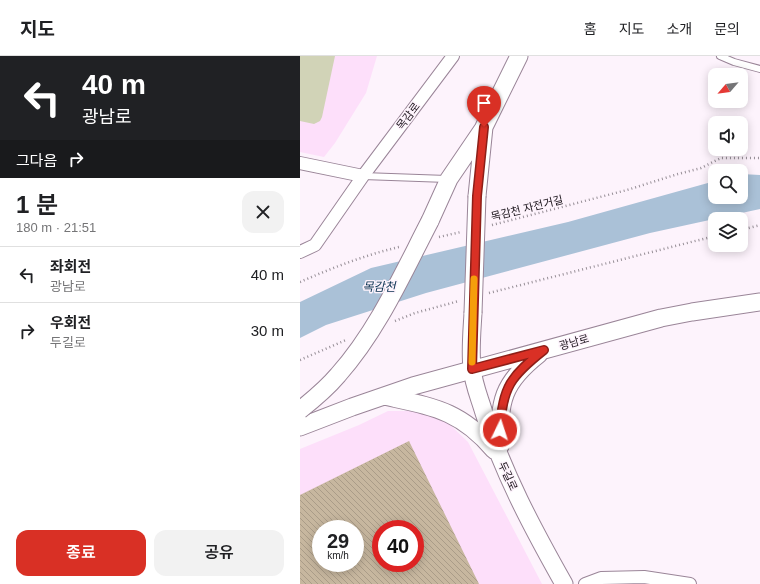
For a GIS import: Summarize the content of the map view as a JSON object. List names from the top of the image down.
{
  "streets": {
    "street": ["목감로", "광남로", "두길로"],
    "path": ["목감천 자전거길"]
  },
  "crossings": [
    ["광남로", "두길로"]
  ],
  "water": ["목감천"],
  "north": "bottom left",
  "page": {
    "header": "지도",
    "nav": [
      "홈",
      "지도",
      "소개",
      "문의"
    ],
    "turn": ["40 m", "광남로"],
    "then": "그다음",
    "heading": ["1 분", "180 m · 21:51"],
    "list": [
      {
        "name": "좌회전",
        "note": "광남로",
        "value": "40 m"
      },
      {
        "name": "우회전",
        "note": "두길로",
        "value": "30 m"
      }
    ],
    "speed": "29 km/h",
    "limit": "40",
    "buttons": ["종료", "공유"]
  }
}
